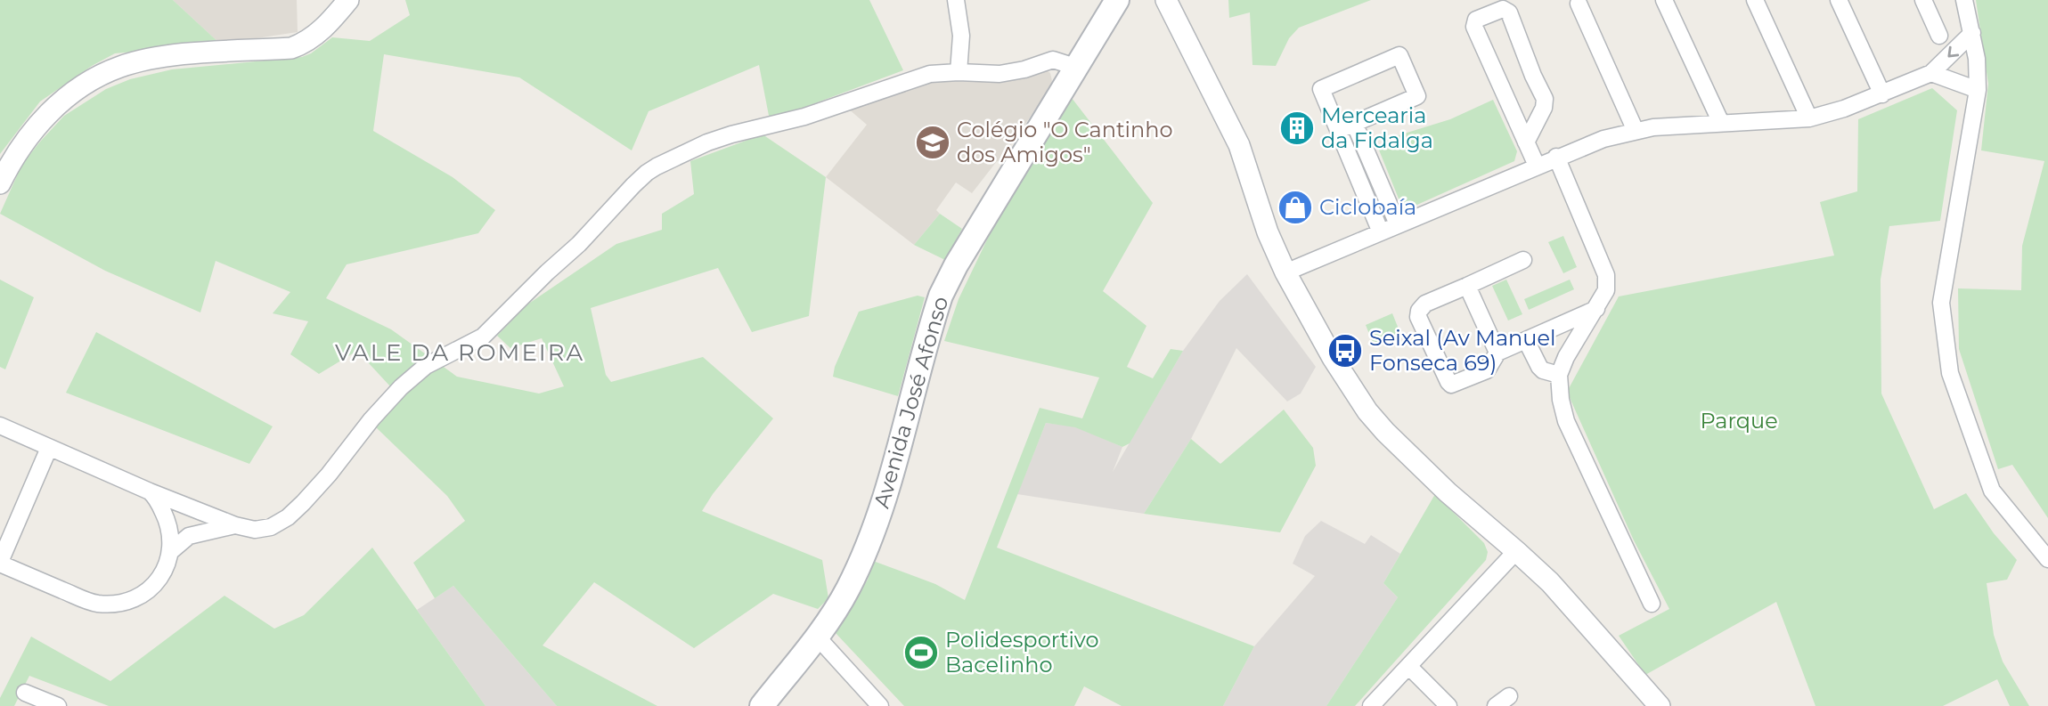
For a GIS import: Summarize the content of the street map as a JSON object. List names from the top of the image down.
{
  "streets": {
    "main road": ["Avenida José Afonso"]
  },
  "districts": ["VALE DA ROMEIRA"],
  "parks": ["Parque"],
  "places": {
    "building": ["Mercearia da Fidalga"],
    "school or university": ["Colégio \"O Cantinho dos Amigos\""],
    "shop": ["Ciclobaía"],
    "bus stop": ["Seixal (Av Manuel Fonseca 69)"],
    "sports": ["Polidesportivo Bacelinho"]
  }
}
